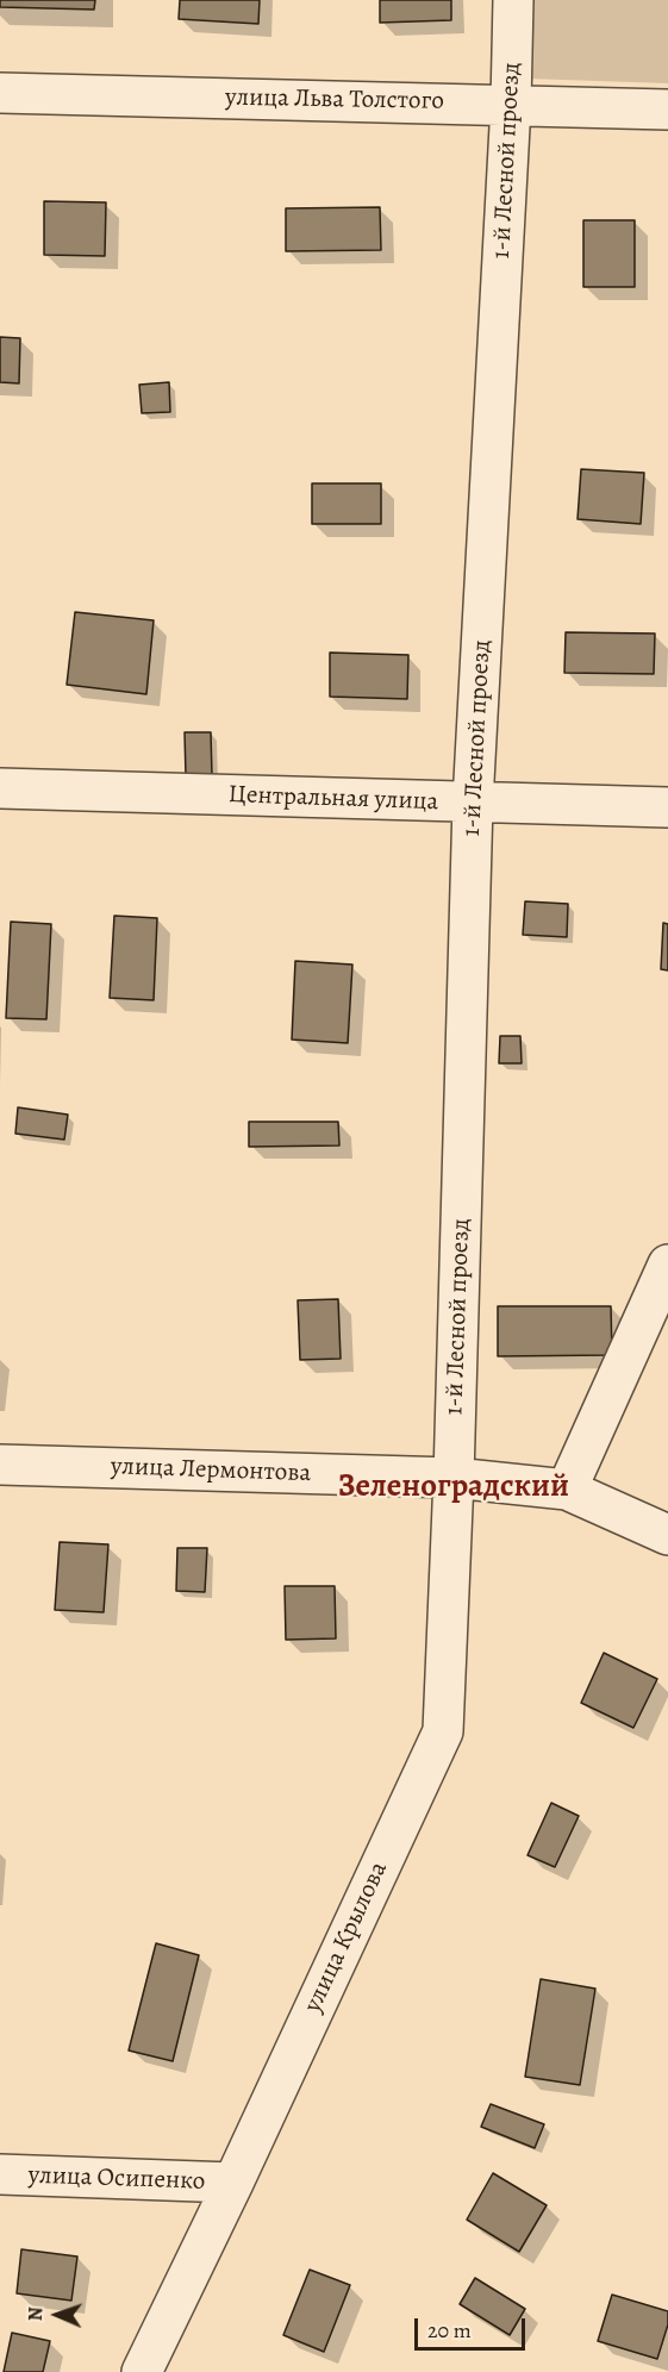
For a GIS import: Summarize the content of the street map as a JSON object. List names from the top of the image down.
{
  "streets": {
    "street": [
      "улица Льва Толстого",
      "1-й Лесной проезд",
      "Центральная улица",
      "улица Лермонтова",
      "улица Крылова",
      "улица Осипенко"
    ]
  },
  "crossings": [
    ["улица Льва Толстого", "1-й Лесной проезд"],
    ["1-й Лесной проезд", "Центральная улица"],
    ["1-й Лесной проезд", "улица Лермонтова"],
    ["1-й Лесной проезд", "улица Крылова"],
    ["улица Лермонтова", "улица Крылова"],
    ["улица Крылова", "улица Осипенко"]
  ],
  "districts": ["Зеленоградский"],
  "scale_bar": "20 m",
  "north": "left"
}
